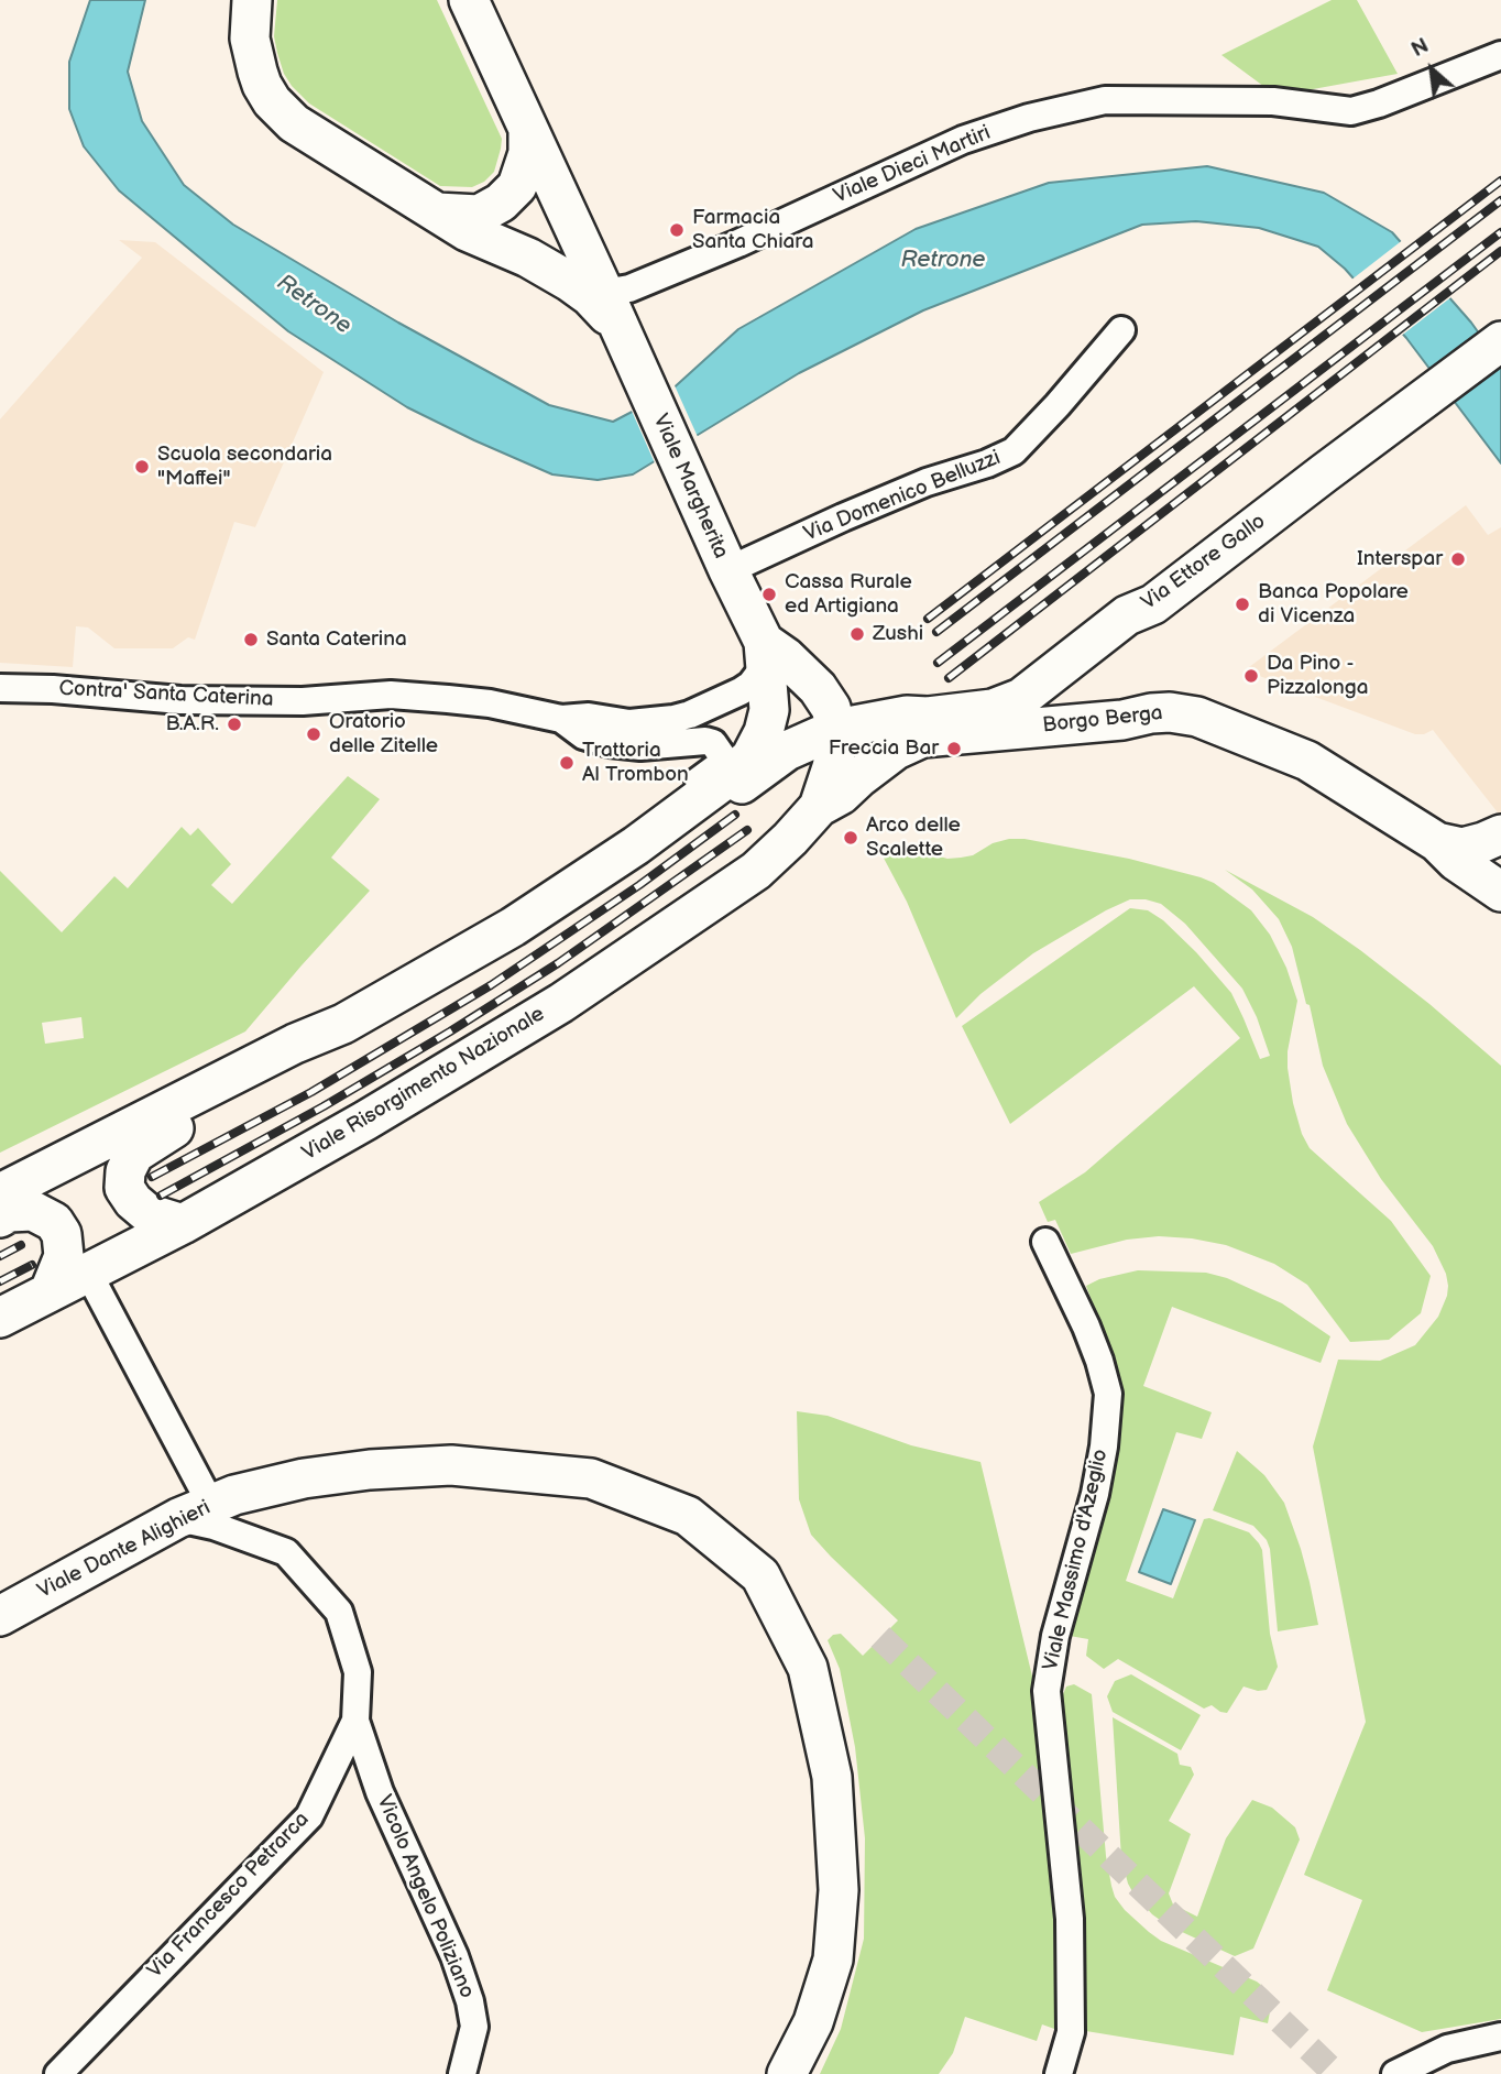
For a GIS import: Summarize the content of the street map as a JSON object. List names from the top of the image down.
{
  "streets": {
    "main road": [
      "Viale Margherita",
      "Via Ettore Gallo",
      "Borgo Berga",
      "Viale Risorgimento Nazionale",
      "Viale Dante Alighieri"
    ],
    "street": [
      "Viale Dieci Martiri",
      "Via Domenico Belluzzi",
      "Contra' Santa Caterina",
      "Viale Massimo d'Azeglio",
      "Via Francesco Petrarca",
      "Vicolo Angelo Poliziano"
    ]
  },
  "crossings": [
    ["Viale Dieci Martiri", "Viale Margherita"],
    ["Viale Margherita", "Via Domenico Belluzzi"],
    ["Viale Margherita", "Via Ettore Gallo"],
    ["Viale Margherita", "Contra' Santa Caterina"],
    ["Via Ettore Gallo", "Contra' Santa Caterina"],
    ["Borgo Berga", "Viale Risorgimento Nazionale"],
    ["Viale Dante Alighieri", "Via Francesco Petrarca"],
    ["Via Francesco Petrarca", "Vicolo Angelo Poliziano"]
  ],
  "water": ["Retrone"],
  "places": [
    "Farmacia Santa Chiara",
    "Scuola secondaria \"Maffei\"",
    "Interspar",
    "Cassa Rurale ed Artigiana",
    "Banca Popolare di Vicenza",
    "Zushi",
    "Santa Caterina",
    "Da Pino - Pizzalonga",
    "B.A.R.",
    "Oratorio delle Zitelle",
    "Freccia Bar",
    "Trattoria Al Trombon",
    "Arco delle Scalette"
  ],
  "north": "top left"
}
